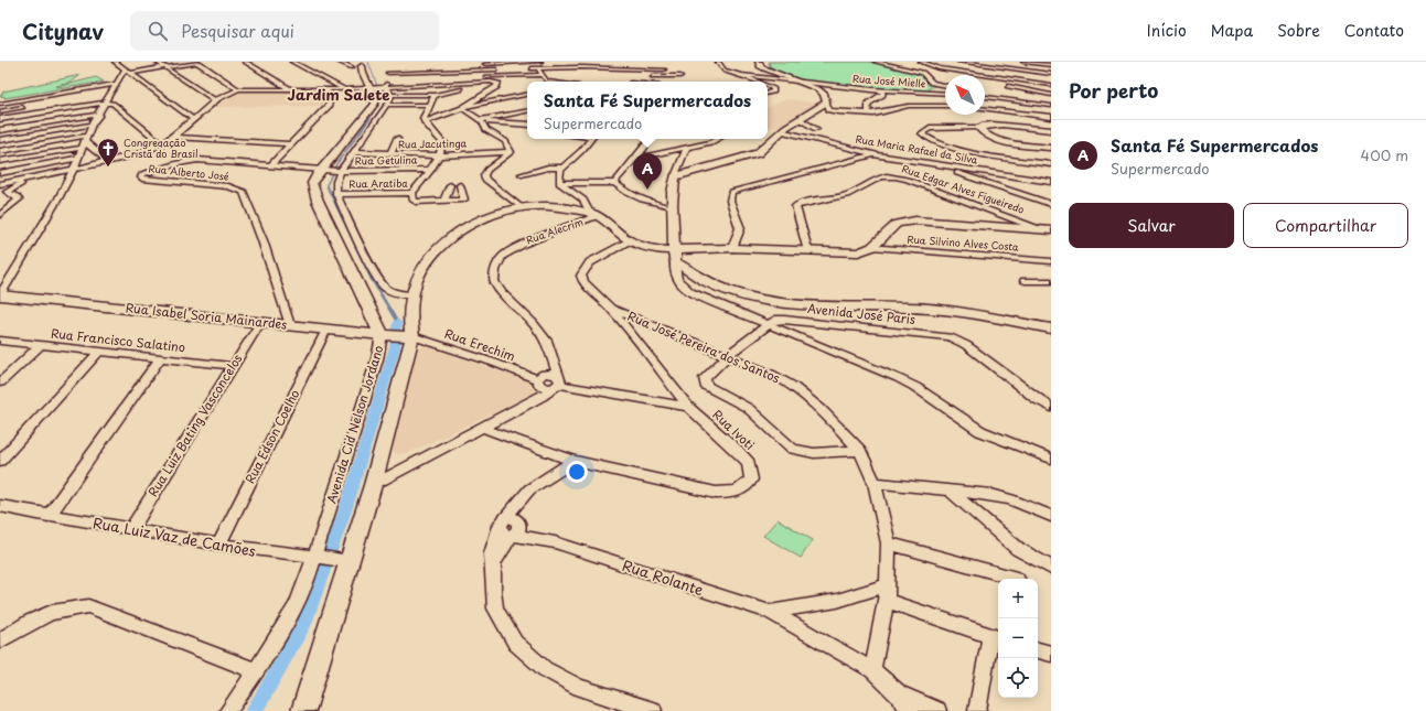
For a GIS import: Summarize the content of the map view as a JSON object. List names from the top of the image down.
{
  "streets": {
    "main road": ["Rua Isabel Soria Mainardes", "Avenida Cid Nelson Jordano"],
    "street": [
      "Rua José Mielle",
      "Rua Jacutinga",
      "Rua Maria Rafael da Silva",
      "Rua Getulina",
      "Rua Alberto José",
      "Rua Aratiba",
      "Rua Edgar Alves Figueiredo",
      "Rua Alecrim",
      "Rua Silvino Alves Costa",
      "Avenida José Paris",
      "Rua Francisco Salatino",
      "Rua Erechim",
      "Rua José Pereira dos Santos",
      "Rua Luiz Bating Vasconcelos",
      "Rua Ivoti",
      "Rua Edson Coelho",
      "Rua Luiz Vaz de Camões",
      "Rua Rolante"
    ]
  },
  "crossings": [
    ["Rua Getulina", "Rua Alberto José"],
    ["Rua Alberto José", "Rua Isabel Soria Mainardes"],
    ["Rua Alberto José", "Avenida Cid Nelson Jordano"],
    ["Rua Alecrim", "Rua Erechim"],
    ["Rua Isabel Soria Mainardes", "Rua Erechim"],
    ["Rua Isabel Soria Mainardes", "Avenida Cid Nelson Jordano"],
    ["Rua Isabel Soria Mainardes", "Rua Luiz Bating Vasconcelos"],
    ["Rua Isabel Soria Mainardes", "Rua Edson Coelho"],
    ["Rua Francisco Salatino", "Rua Luiz Bating Vasconcelos"],
    ["Rua Erechim", "Avenida Cid Nelson Jordano"],
    ["Rua José Pereira dos Santos", "Rua Ivoti"],
    ["Avenida Cid Nelson Jordano", "Rua Luiz Vaz de Camões"],
    ["Rua Luiz Bating Vasconcelos", "Rua Luiz Vaz de Camões"],
    ["Rua Edson Coelho", "Rua Luiz Vaz de Camões"]
  ],
  "districts": ["Jardim Salete"],
  "places": {
    "church": ["Congregação Cristã do Brasil"]
  },
  "north": "top left",
  "page": {
    "header": "Citynav",
    "search": "Pesquisar aqui",
    "nav": [
      "Início",
      "Mapa",
      "Sobre",
      "Contato"
    ],
    "heading": "Por perto",
    "popup": ["Santa Fé Supermercados", "Supermercado"],
    "list": [
      {
        "mark": "A",
        "name": "Santa Fé Supermercados",
        "note": "Supermercado",
        "value": "400 m"
      }
    ],
    "pins": "A",
    "buttons": ["Salvar", "Compartilhar"],
    "map_buttons": ["+", "−"]
  }
}
